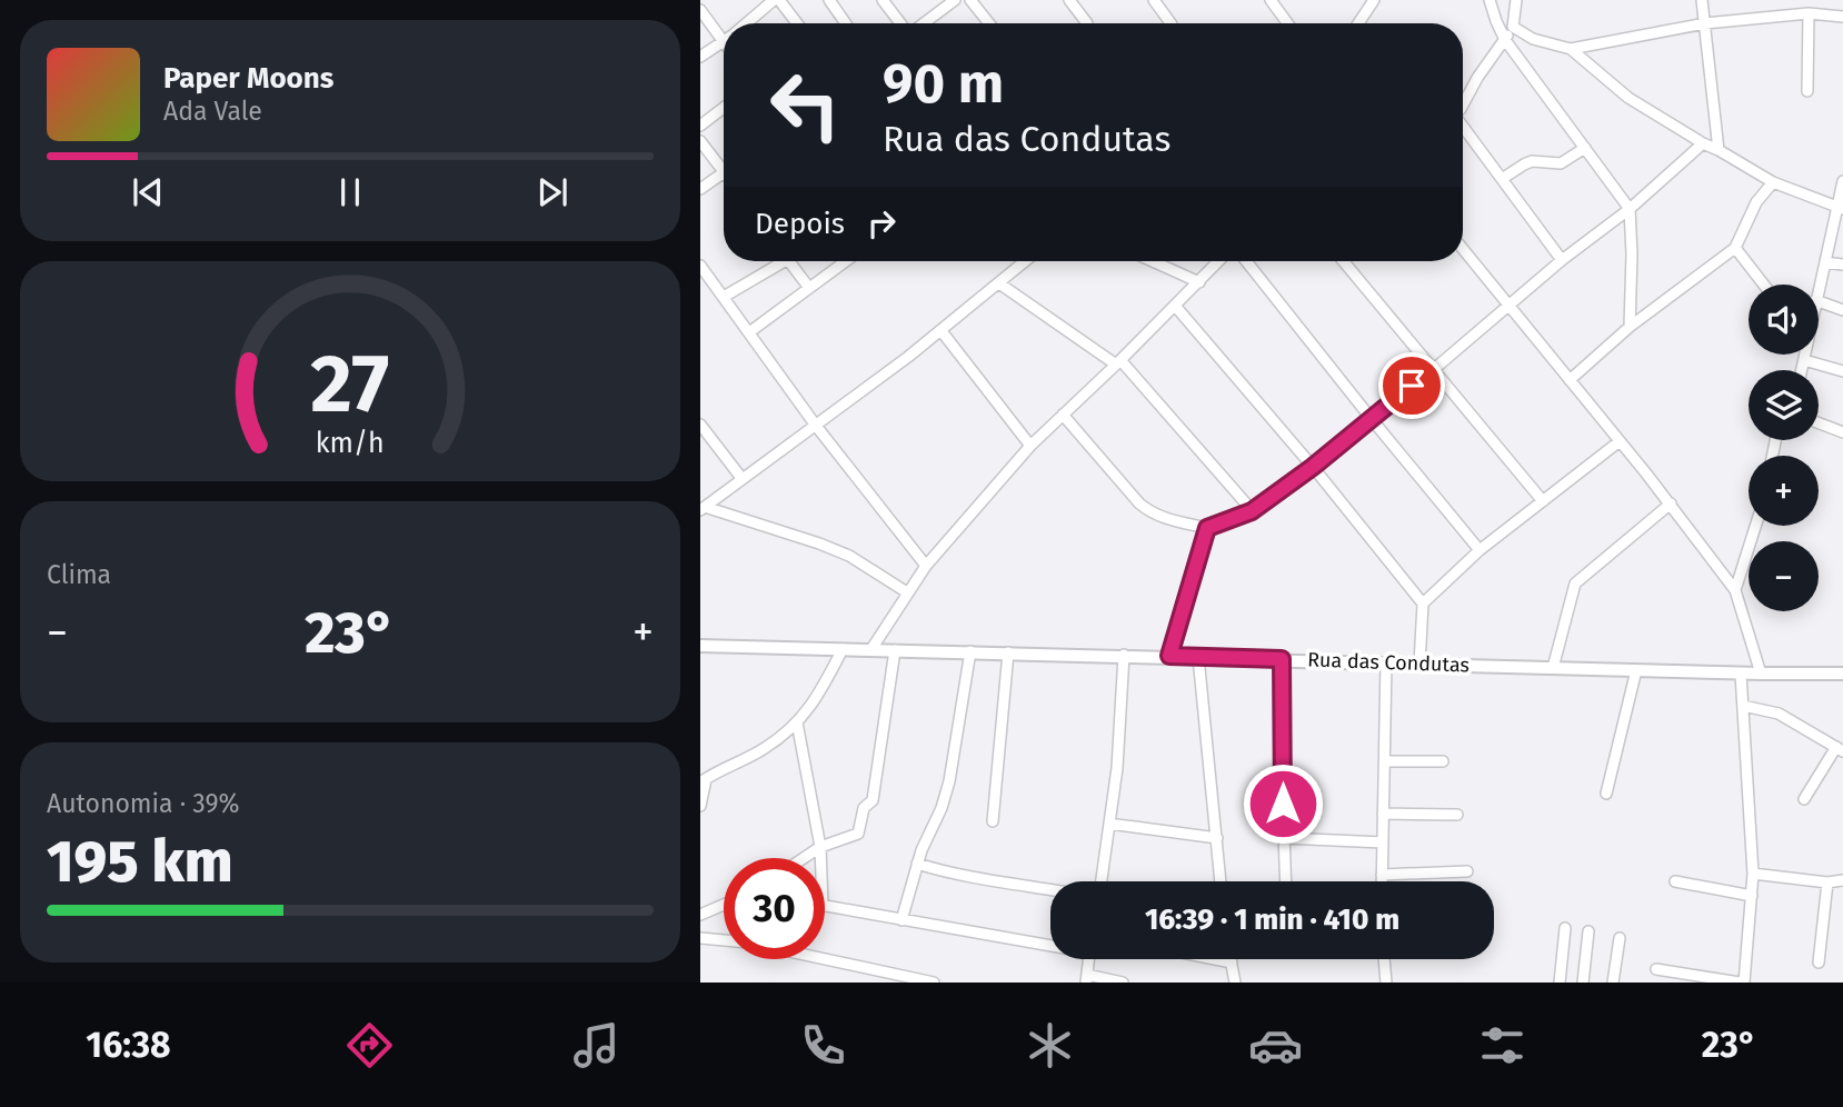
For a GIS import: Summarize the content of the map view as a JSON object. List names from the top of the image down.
{
  "streets": {
    "street": ["Rua das Condutas"]
  },
  "page": {
    "turn": ["90 m", "Rua das Condutas"],
    "song": ["Paper Moons", "Ada Vale"],
    "then": "Depois",
    "map_buttons": ["+", "−"],
    "tile": [
      "Clima",
      ["Autonomia · 39%", "195 km"]
    ],
    "heat": ["−", "23°", "+"],
    "limit": "30",
    "trip": "16:39 · 1 min · 410 m",
    "tabs": ["16:38", "23°"],
    "gauge": ["27", "km/h"]
  }
}
